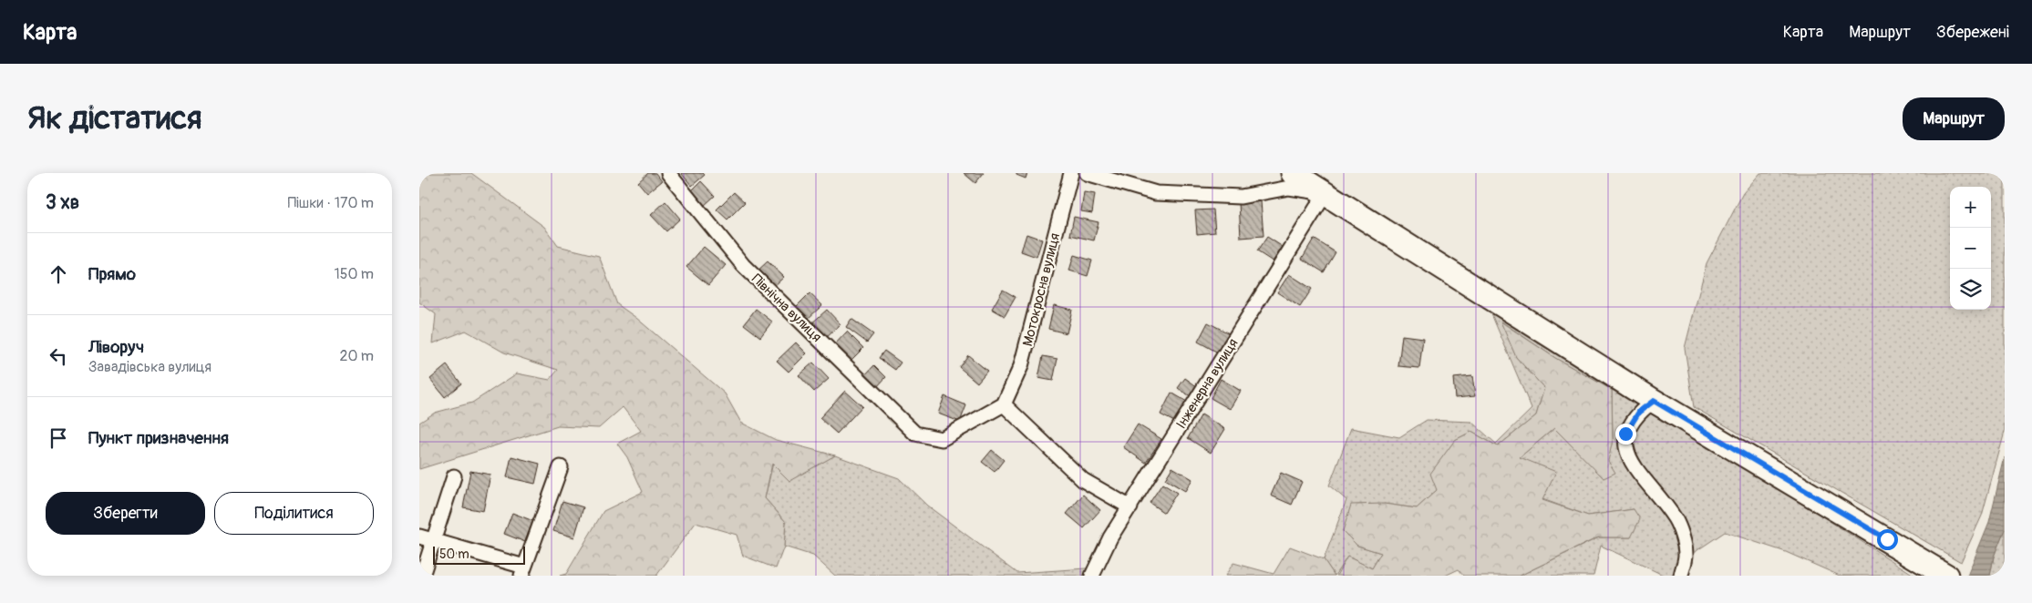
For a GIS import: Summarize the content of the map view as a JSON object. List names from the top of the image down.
{
  "streets": {
    "street": ["Мотокросна вулиця", "Північна вулиця", "Інженерна вулиця"]
  },
  "crossings": [
    ["Мотокросна вулиця", "Північна вулиця"]
  ],
  "scale_bar": "50 m",
  "page": {
    "header": "Карта",
    "nav": ["Карта", "Маршрут", "Збережені"],
    "buttons": [
      "Маршрут",
      ["Зберегти", "Поділитися"]
    ],
    "title": "Як дістатися",
    "heading": ["3 хв", "Пішки · 170 m"],
    "map_buttons": ["+", "−"],
    "list": [
      ["Прямо", "150 m"],
      ["Ліворуч", "Завадівська вулиця", "20 m"],
      "Пункт призначення"
    ],
    "scale": "50 m"
  }
}
